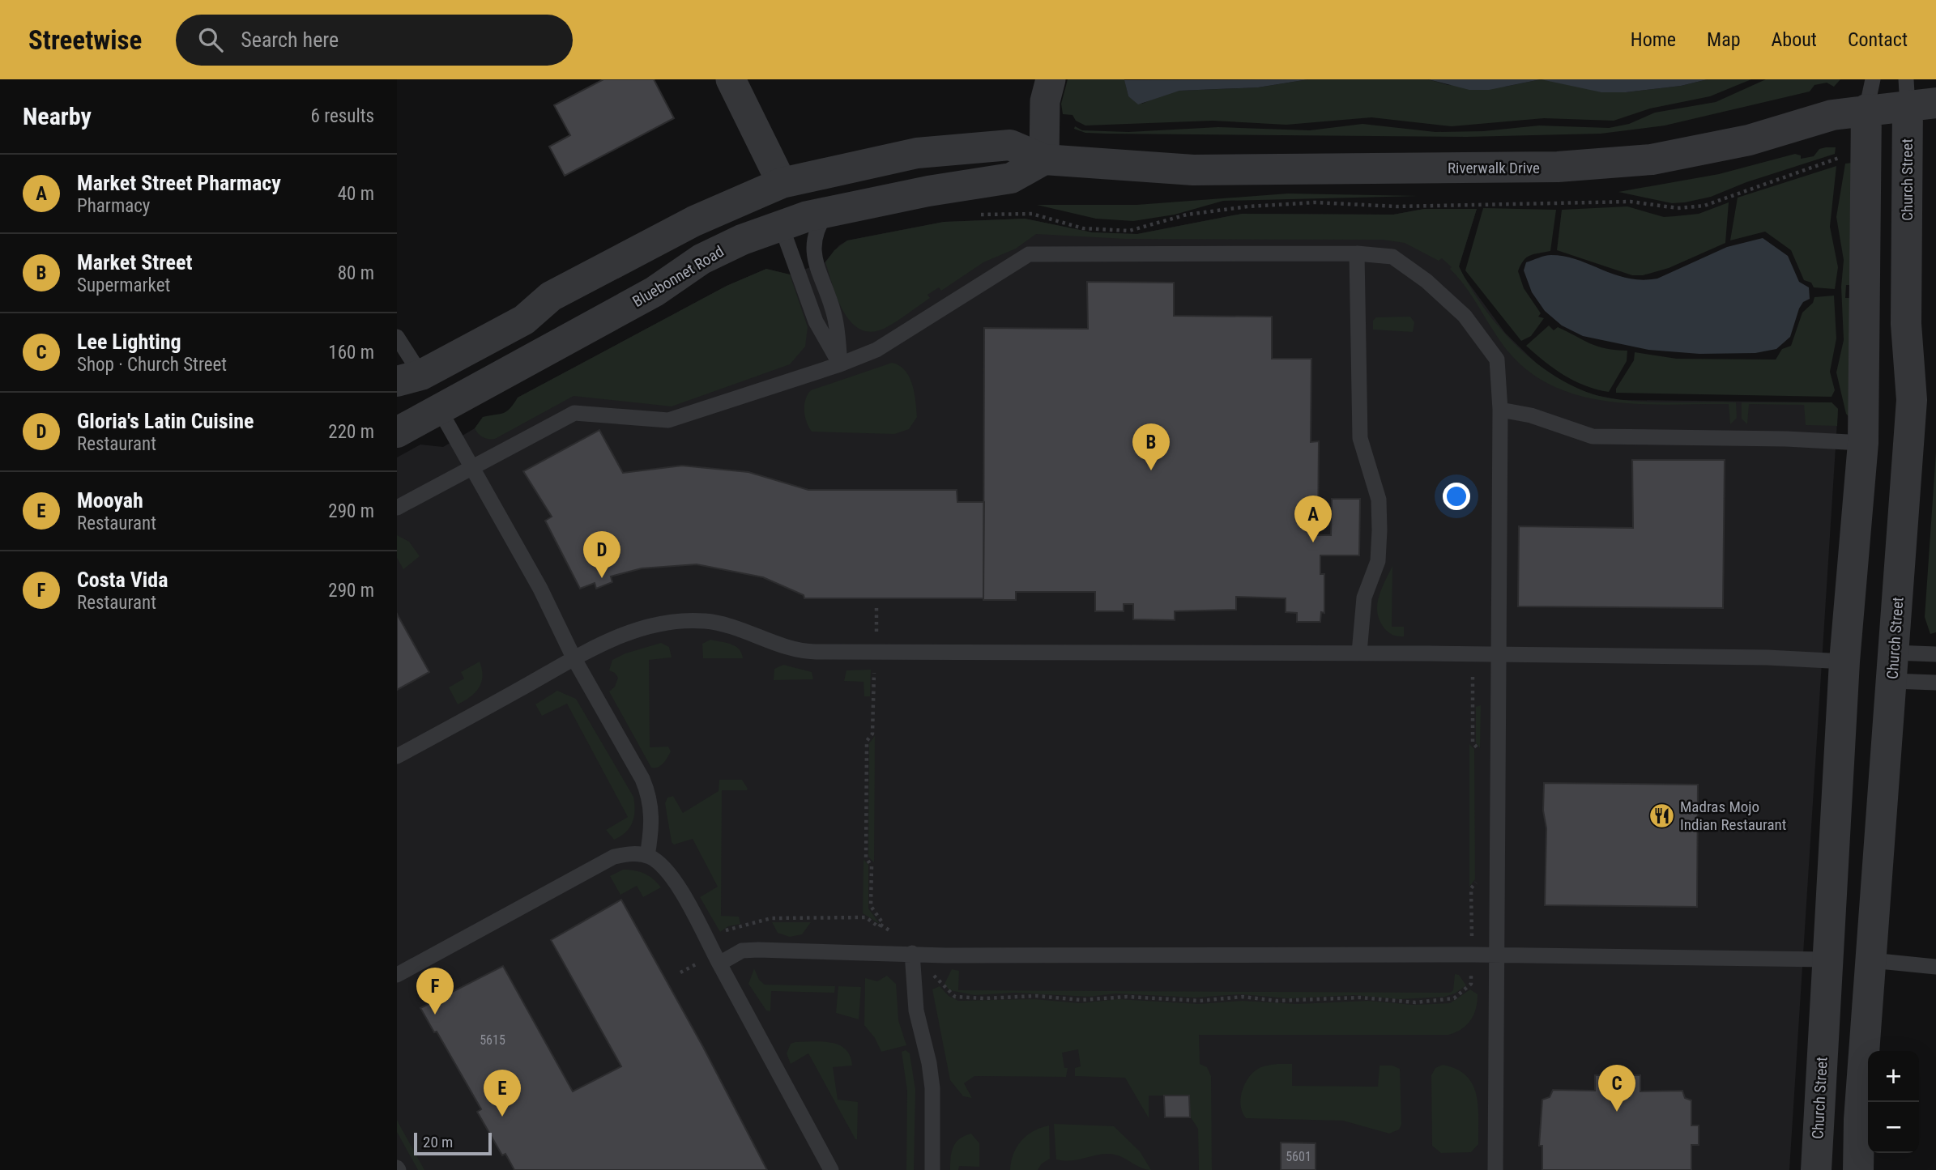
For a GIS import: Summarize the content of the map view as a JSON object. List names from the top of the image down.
{
  "streets": {
    "street": ["Riverwalk Drive", "Church Street", "Bluebonnet Road"]
  },
  "crossings": [
    ["Riverwalk Drive", "Church Street"],
    ["Riverwalk Drive", "Bluebonnet Road"]
  ],
  "places": {
    "restaurant": ["Madras Mojo Indian Restaurant"]
  },
  "house_numbers": ["5615", "5601"],
  "scale_bar": "20 m",
  "page": {
    "header": "Streetwise",
    "search": "Search here",
    "nav": [
      "Home",
      "Map",
      "About",
      "Contact"
    ],
    "heading": ["Nearby", "6 results"],
    "list": [
      {
        "mark": "A",
        "name": "Market Street Pharmacy",
        "note": "Pharmacy",
        "value": "40 m"
      },
      {
        "mark": "B",
        "name": "Market Street",
        "note": "Supermarket",
        "value": "80 m"
      },
      {
        "mark": "C",
        "name": "Lee Lighting",
        "note": "Shop · Church Street",
        "value": "160 m"
      },
      {
        "mark": "D",
        "name": "Gloria's Latin Cuisine",
        "note": "Restaurant",
        "value": "220 m"
      },
      {
        "mark": "E",
        "name": "Mooyah",
        "note": "Restaurant",
        "value": "290 m"
      },
      {
        "mark": "F",
        "name": "Costa Vida",
        "note": "Restaurant",
        "value": "290 m"
      }
    ],
    "pins": [
      "B",
      "A",
      "D",
      "F",
      "C",
      "E"
    ],
    "map_buttons": ["+", "−"],
    "scale": "20 m"
  }
}
